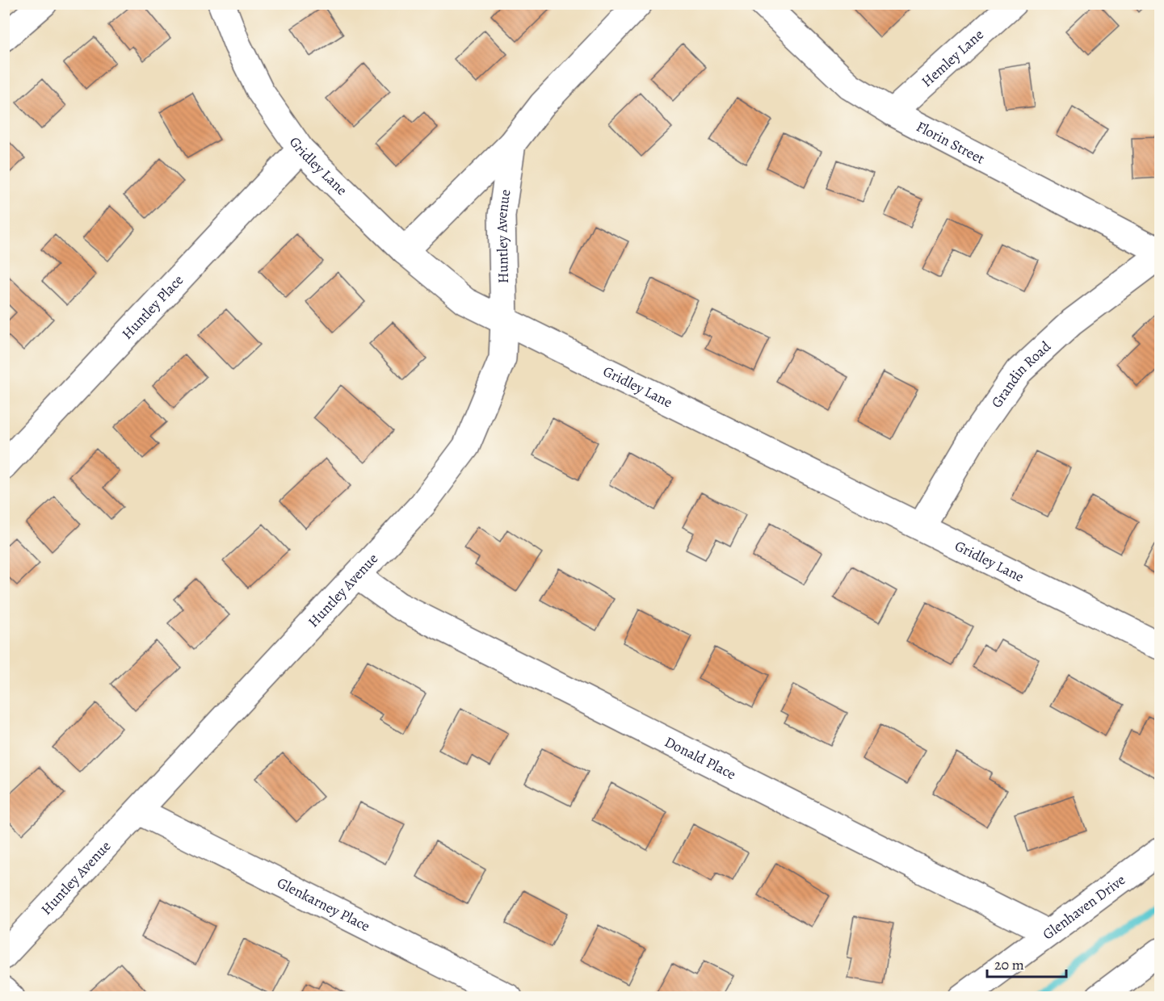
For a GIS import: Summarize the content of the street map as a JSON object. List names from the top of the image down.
{
  "streets": {
    "street": [
      "Hemley Lane",
      "Florin Street",
      "Gridley Lane",
      "Huntley Avenue",
      "Huntley Place",
      "Grandin Road",
      "Donald Place",
      "Glenkarney Place",
      "Glenhaven Drive"
    ]
  },
  "crossings": [
    ["Hemley Lane", "Florin Street"],
    ["Gridley Lane", "Huntley Avenue"],
    ["Gridley Lane", "Huntley Place"],
    ["Gridley Lane", "Grandin Road"],
    ["Huntley Avenue", "Donald Place"],
    ["Huntley Avenue", "Glenkarney Place"],
    ["Donald Place", "Glenhaven Drive"]
  ],
  "scale_bar": "20 m"
}
